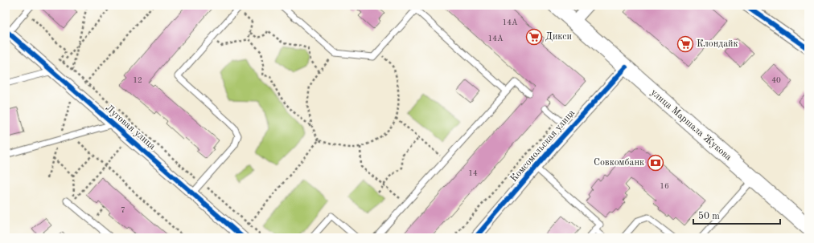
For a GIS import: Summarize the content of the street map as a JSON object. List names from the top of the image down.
{
  "streets": {
    "main road": ["улица Маршала Жукова"],
    "street": ["Луговая улица", "Комсомольская улица"]
  },
  "crossings": [
    ["улица Маршала Жукова", "Комсомольская улица"]
  ],
  "places": {
    "supermarket": ["Дикси", "Клондайк"],
    "bank": ["Совкомбанк"]
  },
  "house_numbers": [
    "14А",
    "14А",
    "12",
    "40",
    "14",
    "16",
    "7"
  ],
  "scale_bar": "50 m"
}
